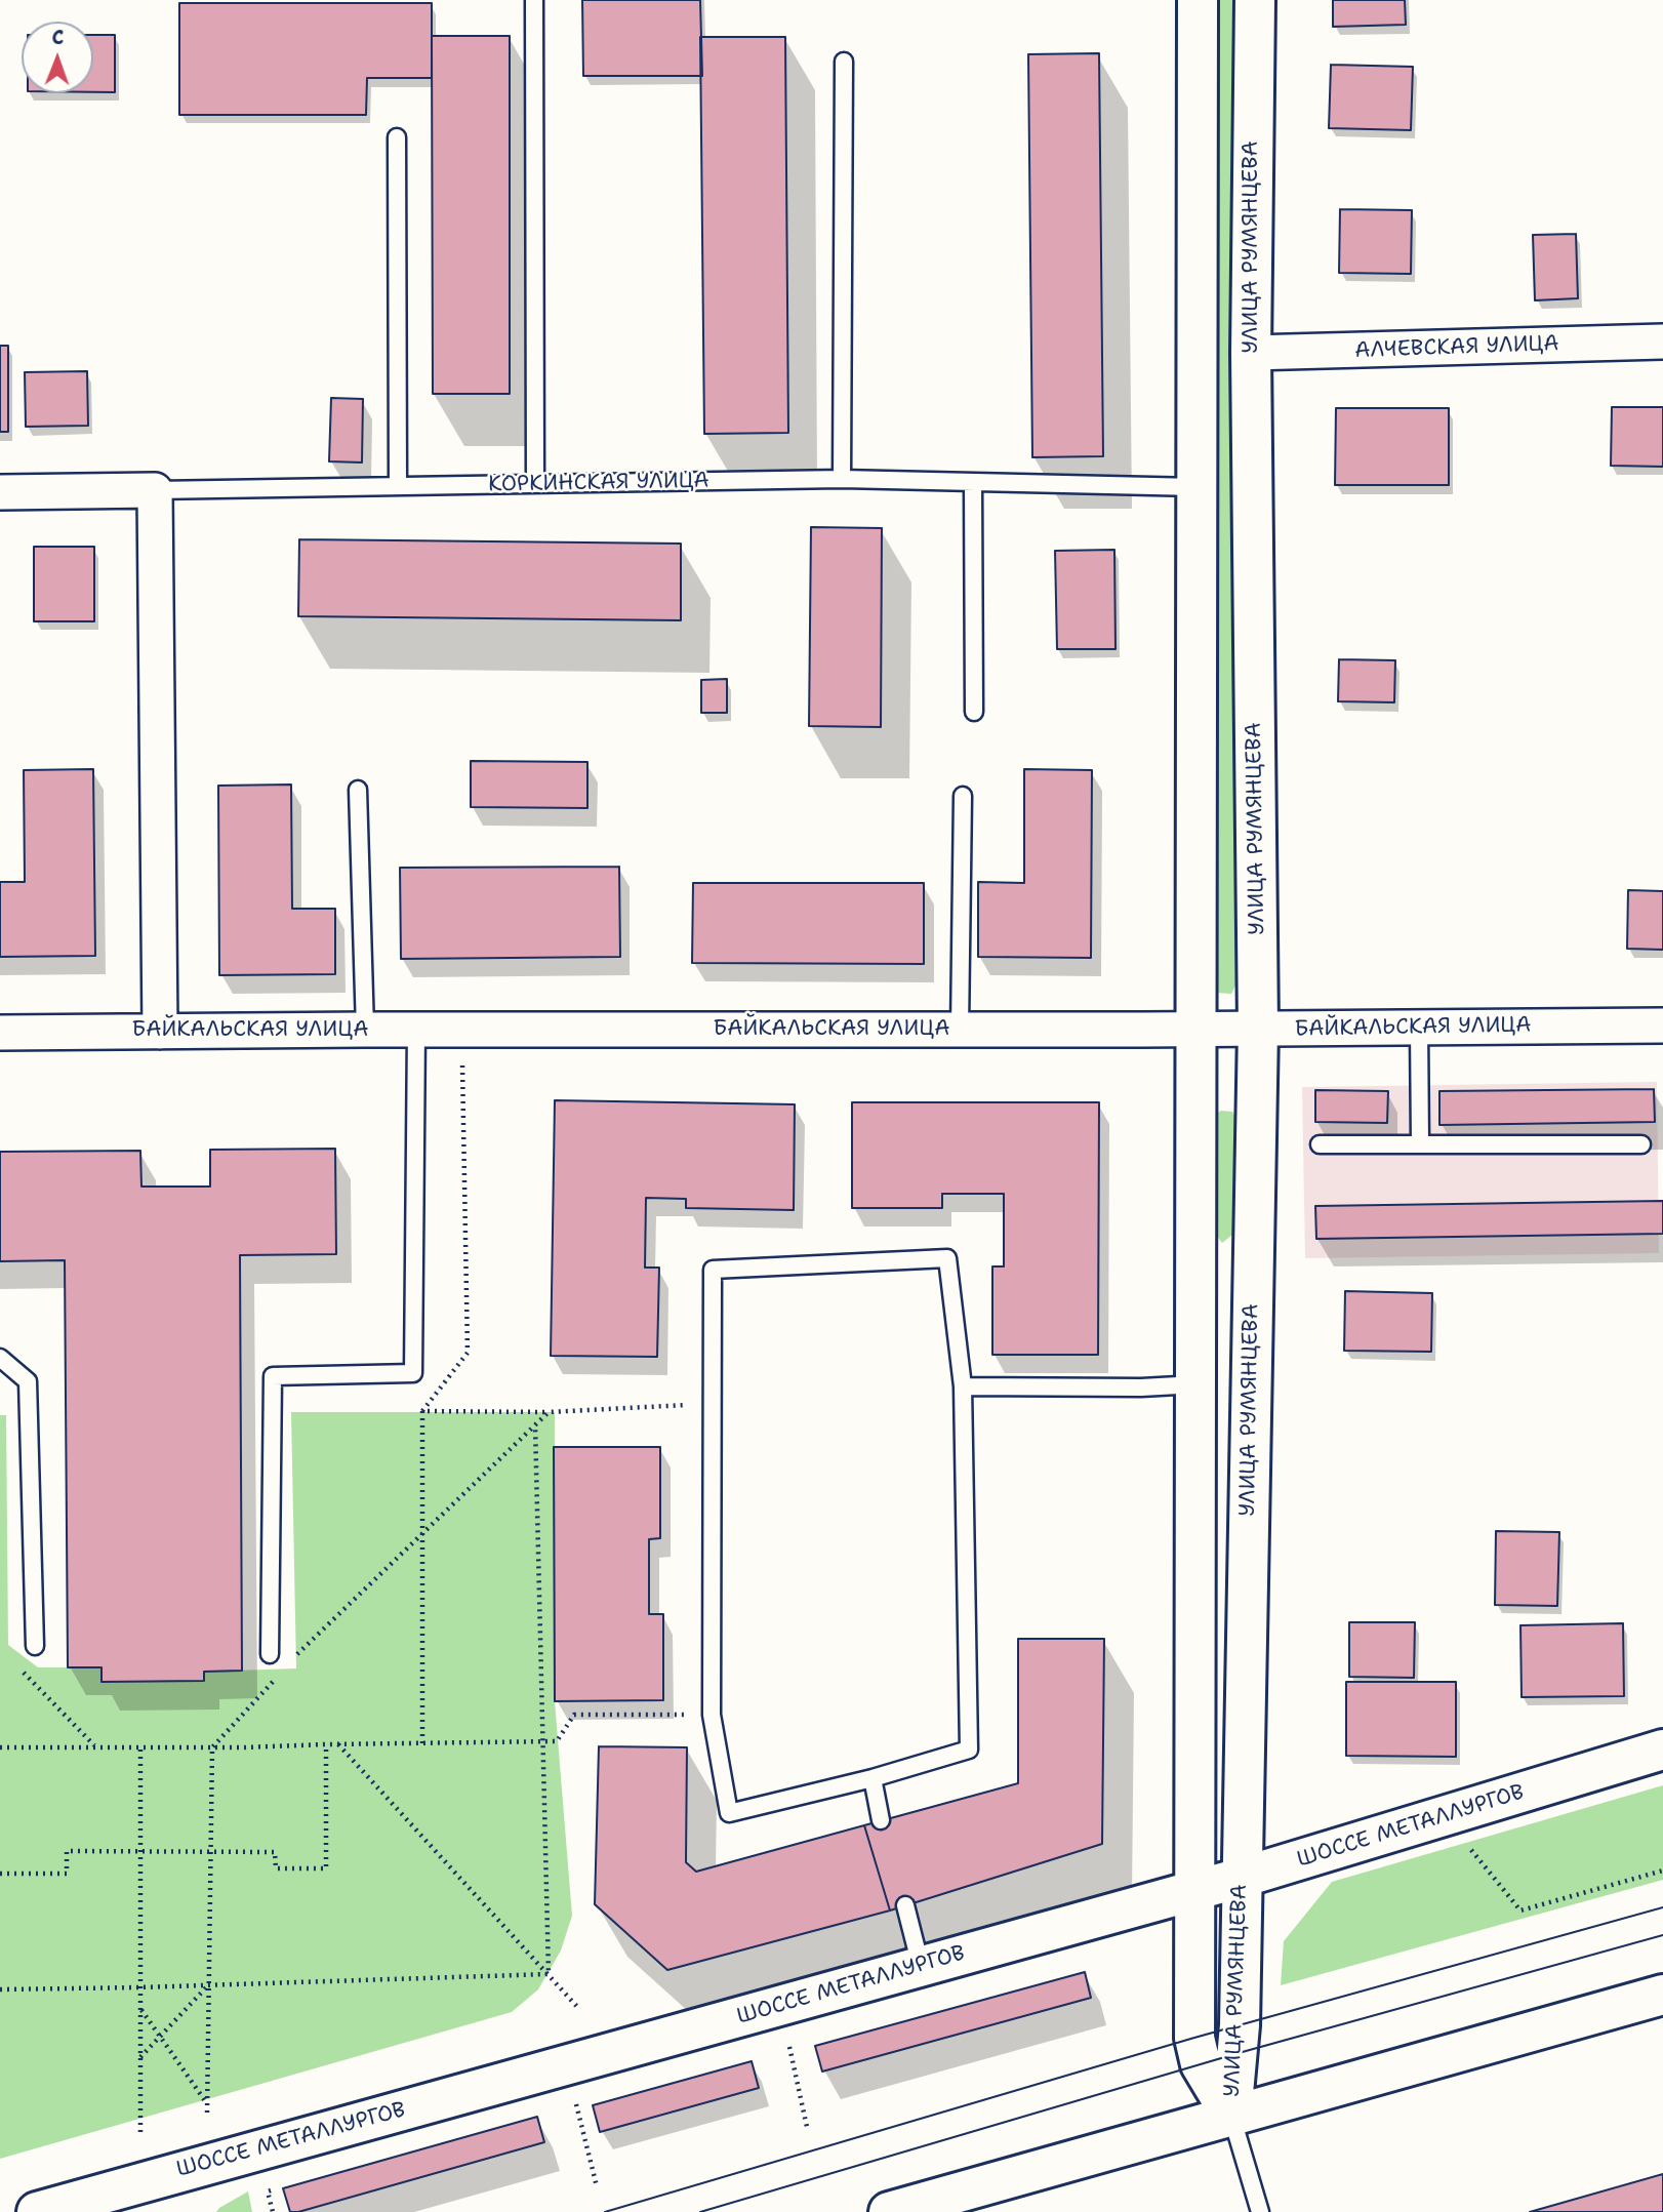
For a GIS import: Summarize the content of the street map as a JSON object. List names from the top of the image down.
{
  "streets": {
    "main road": ["УЛИЦА РУМЯНЦЕВА", "ШОССЕ МЕТАЛЛУРГОВ"],
    "street": ["АЛЧЕВСКАЯ УЛИЦА", "КОРКИНСКАЯ УЛИЦА", "БАЙКАЛЬСКАЯ УЛИЦА"]
  },
  "crossings": [
    ["УЛИЦА РУМЯНЦЕВА", "АЛЧЕВСКАЯ УЛИЦА"],
    ["УЛИЦА РУМЯНЦЕВА", "КОРКИНСКАЯ УЛИЦА"],
    ["УЛИЦА РУМЯНЦЕВА", "БАЙКАЛЬСКАЯ УЛИЦА"],
    ["УЛИЦА РУМЯНЦЕВА", "ШОССЕ МЕТАЛЛУРГОВ"]
  ],
  "north": "top"
}
